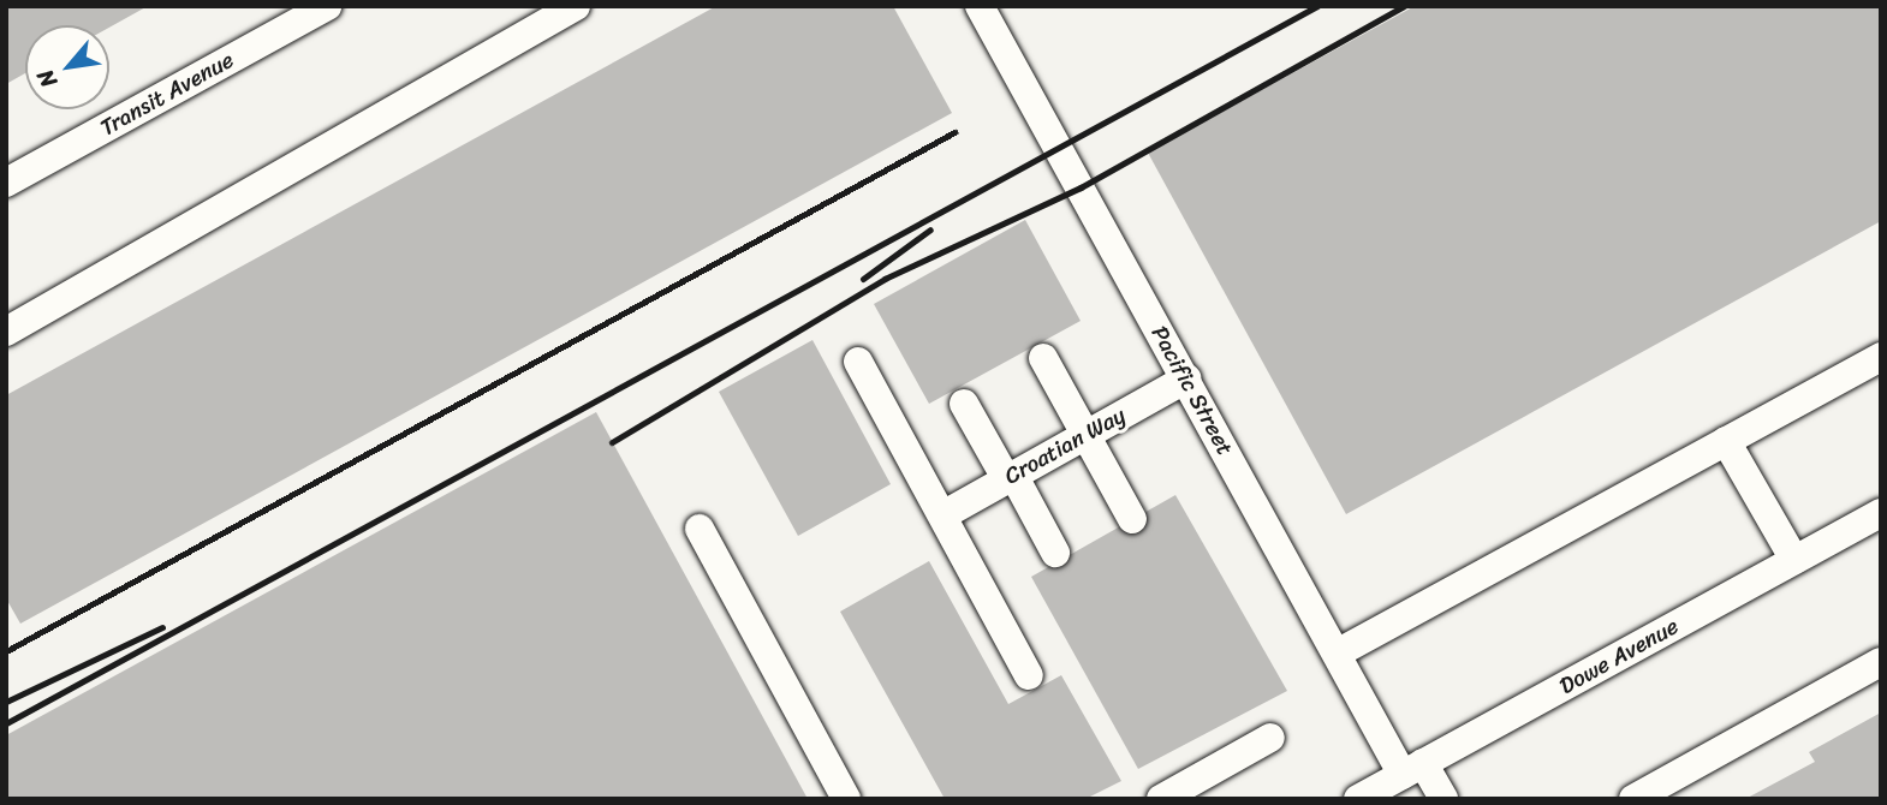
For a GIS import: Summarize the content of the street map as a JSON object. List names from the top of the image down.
{
  "streets": {
    "street": [
      "Transit Avenue",
      "Pacific Street",
      "Croatian Way",
      "Dowe Avenue"
    ]
  },
  "crossings": [
    ["Pacific Street", "Croatian Way"],
    ["Pacific Street", "Dowe Avenue"]
  ],
  "north": "bottom left"
}
